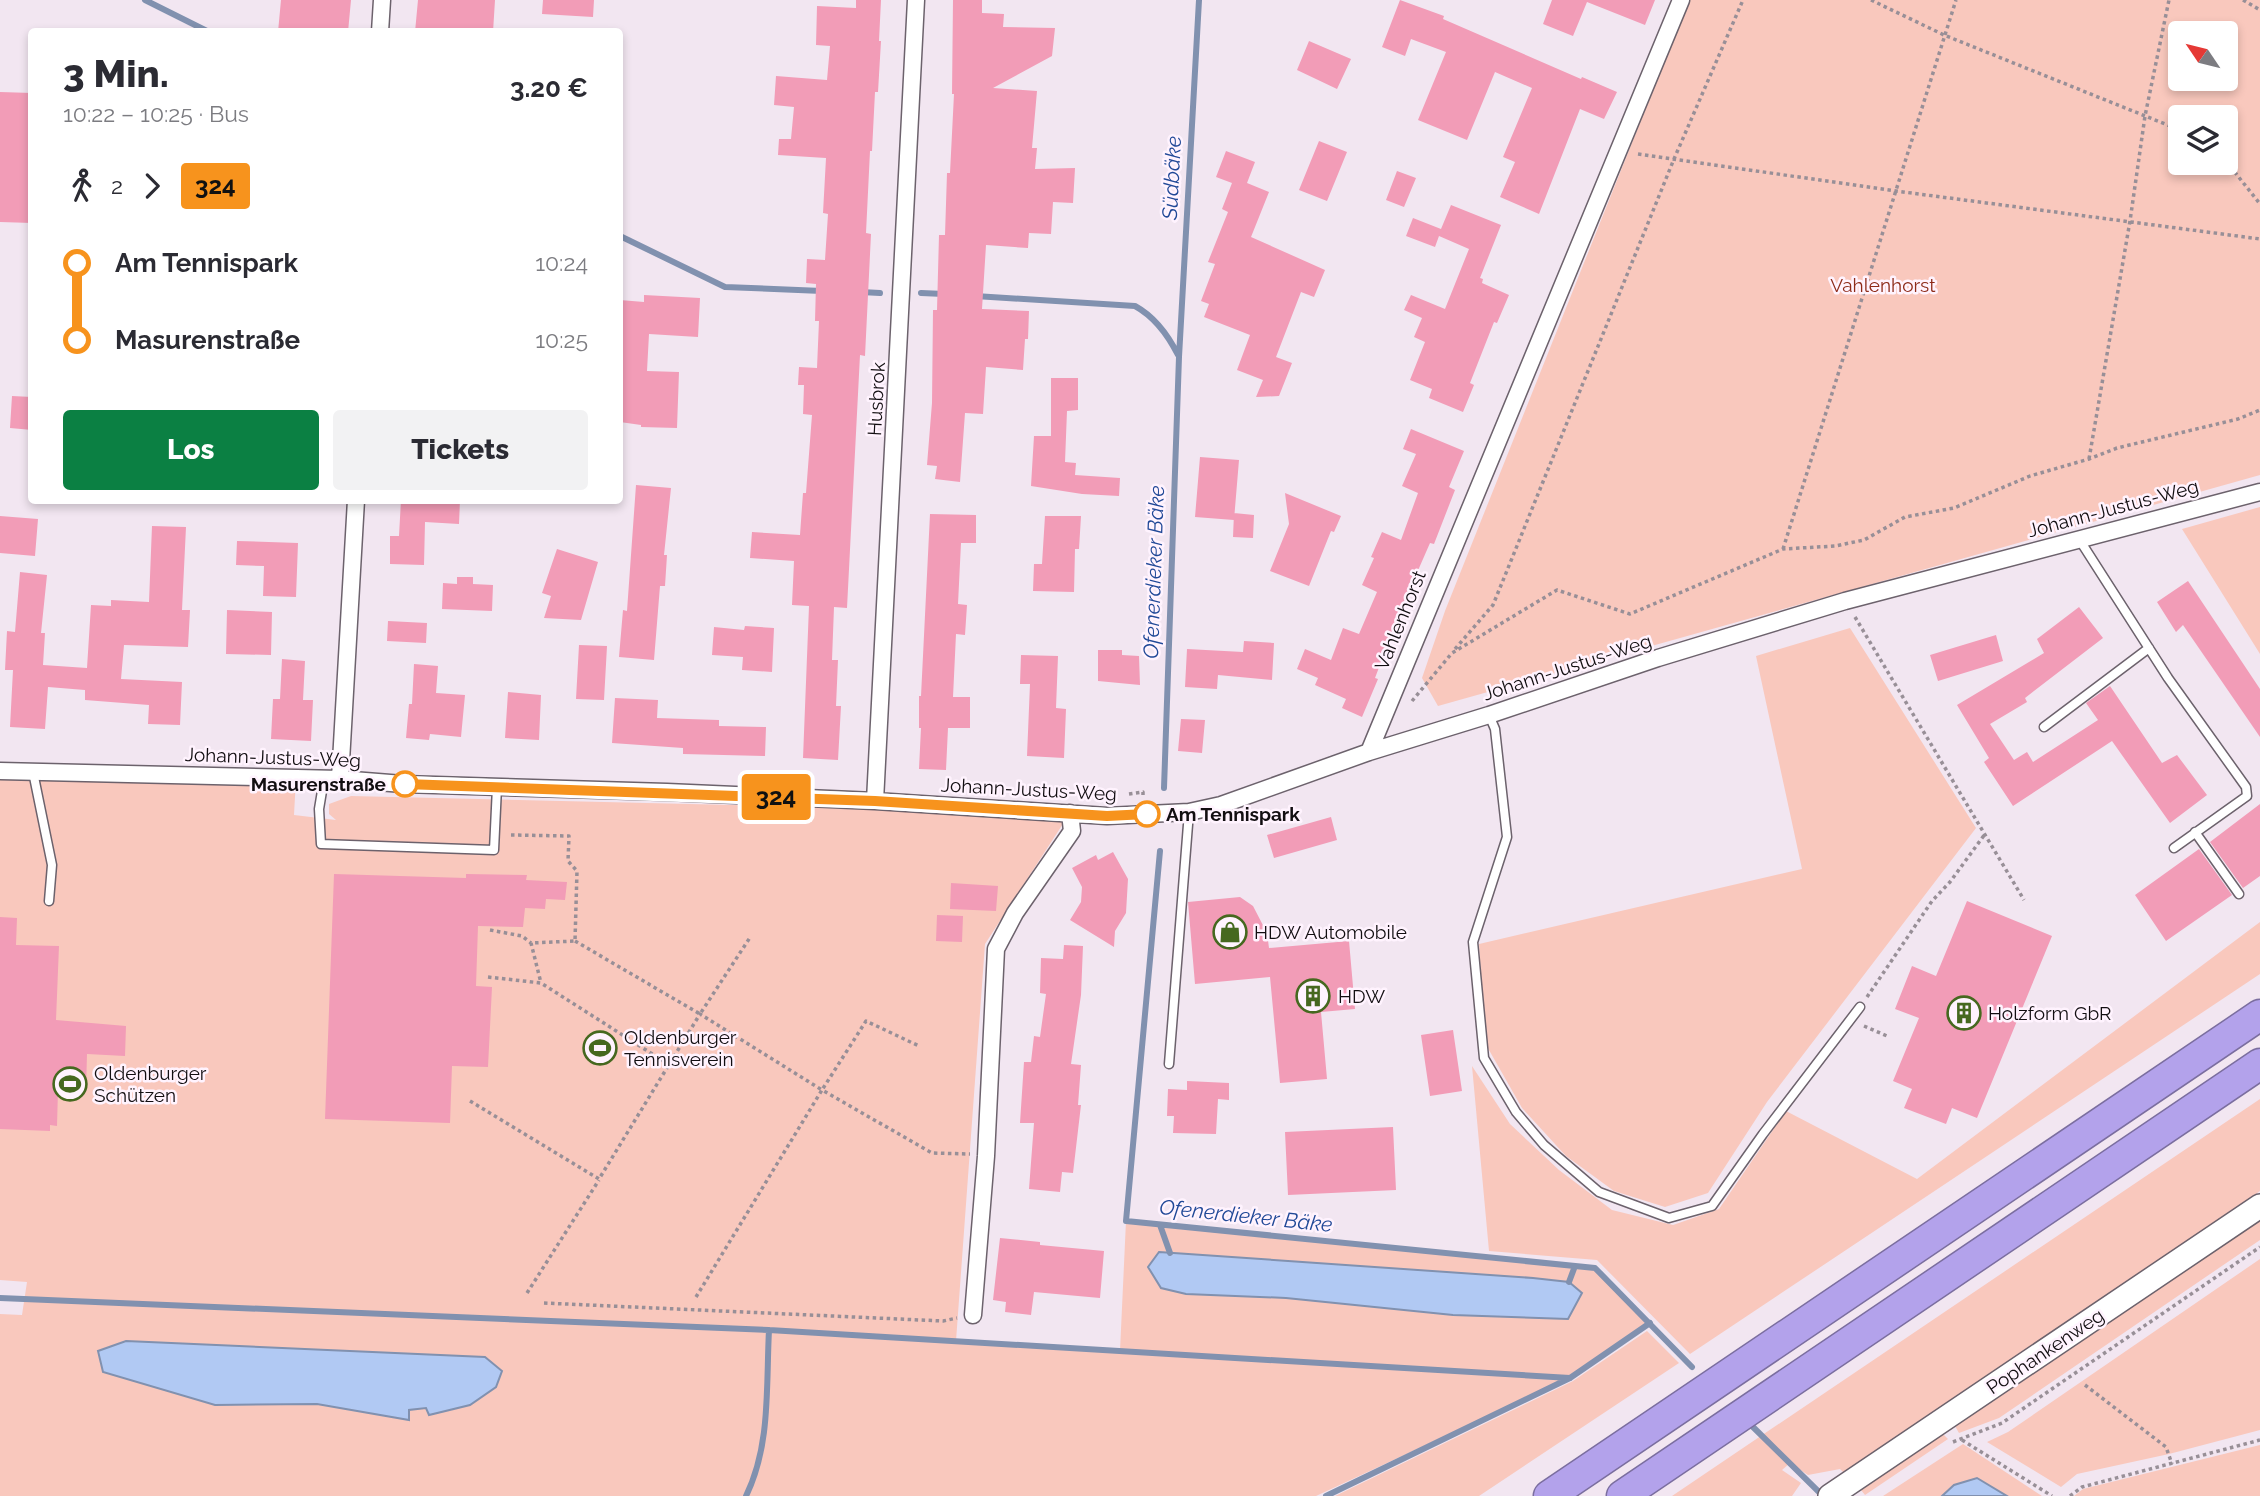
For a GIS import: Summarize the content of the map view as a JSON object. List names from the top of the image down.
{
  "streets": {
    "street": [
      "Husbrok",
      "Johann-Justus-Weg",
      "Vahlenhorst",
      "Pophankenweg"
    ]
  },
  "crossings": [
    ["Husbrok", "Johann-Justus-Weg"],
    ["Johann-Justus-Weg", "Vahlenhorst"]
  ],
  "water": ["Südbäke", "Ofenerdieker Bäke"],
  "parks": ["Vahlenhorst"],
  "places": {
    "other": ["Masurenstraße", "Am Tennispark"],
    "shop": ["HDW Automobile"],
    "building": ["HDW", "Holzform GbR"],
    "sports": ["Oldenburger Tennisverein", "Oldenburger Schützen"]
  },
  "lines": ["bus line 324"],
  "north": "top left",
  "page": {
    "on_map": "324",
    "heading": ["3 Min.", "10:22 – 10:25 · Bus", "3.20 €"],
    "legs": ["2", "324"],
    "list": [
      {
        "name": "Am Tennispark",
        "value": "10:24"
      },
      {
        "name": "Masurenstraße",
        "value": "10:25"
      }
    ],
    "buttons": ["Los", "Tickets"]
  }
}
